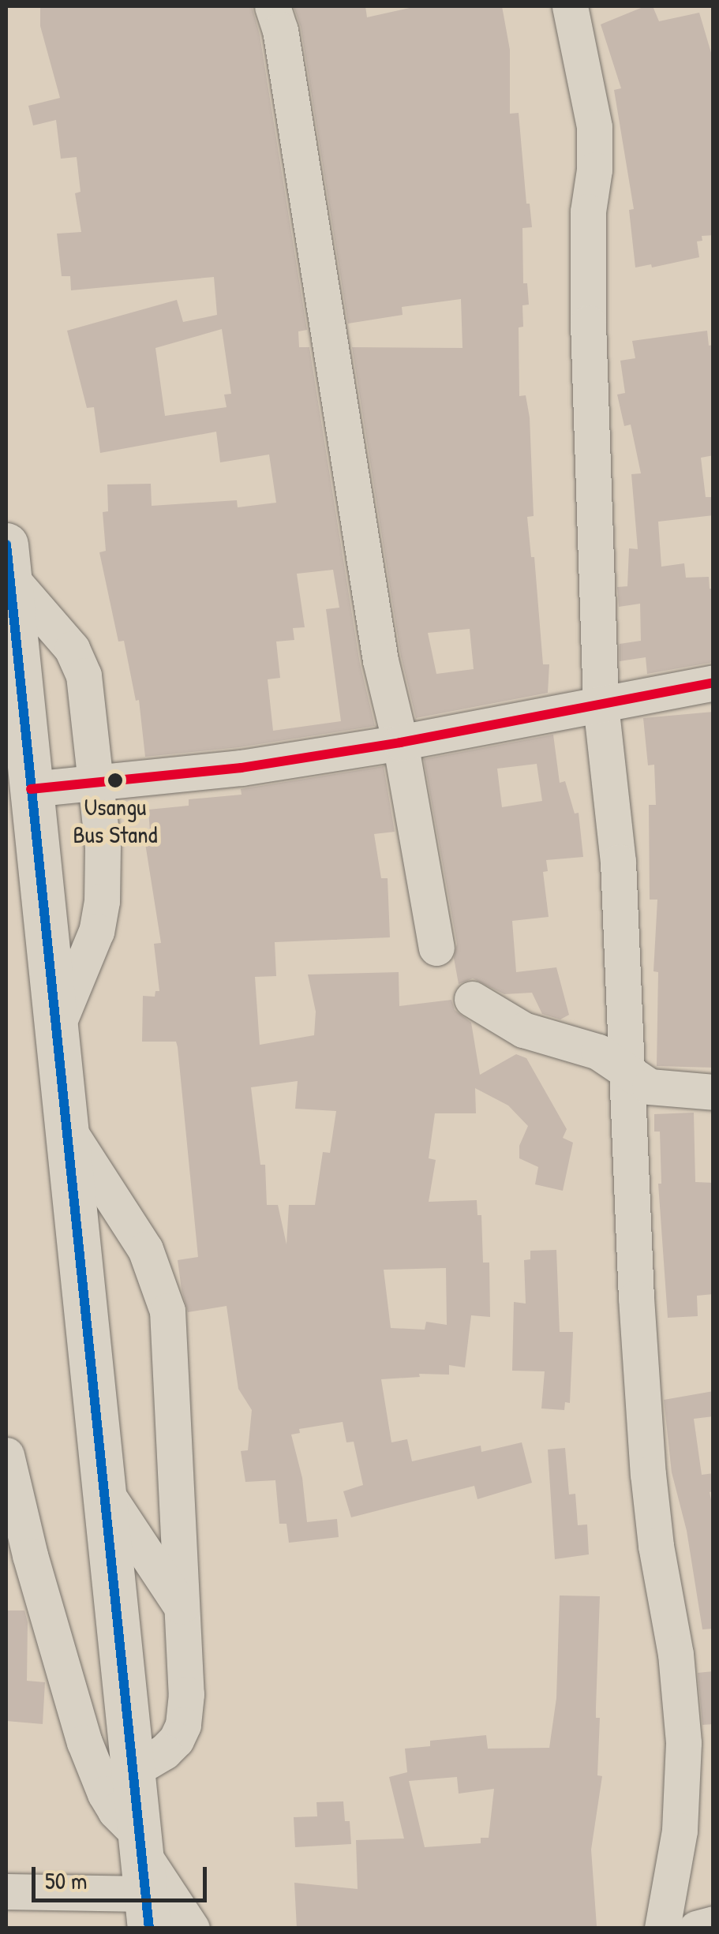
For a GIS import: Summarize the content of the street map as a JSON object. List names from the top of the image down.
{
  "places": ["Usangu Bus Stand"],
  "scale_bar": "50 m"
}
